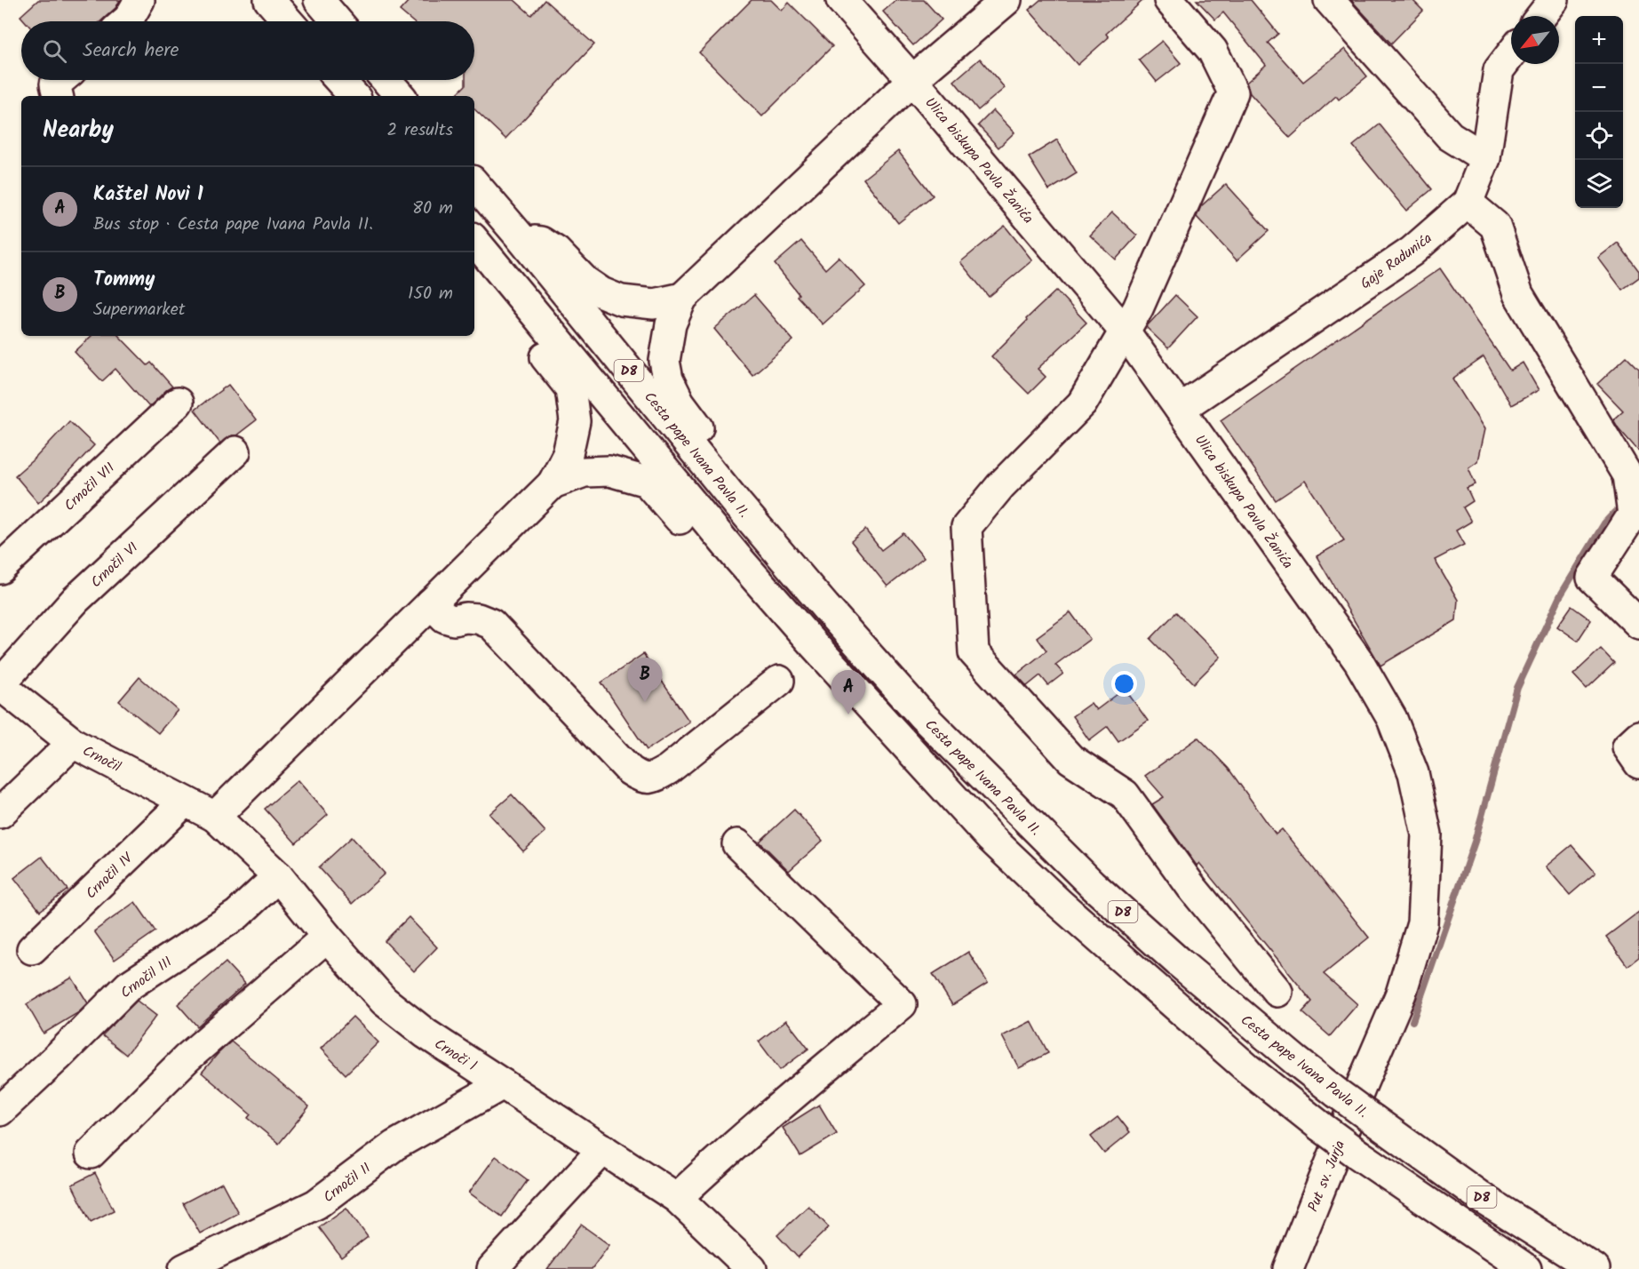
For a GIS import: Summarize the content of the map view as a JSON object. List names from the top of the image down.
{
  "streets": {
    "street": [
      "Ulica biskupa Pavla Žanića",
      "Gaje Radunića",
      "D8",
      "Cesta pape Ivana Pavla II.",
      "Crnočil VII",
      "Crnočil VI",
      "Crnočil",
      "Crnočil IV",
      "Crnočil III",
      "Crnoči l",
      "Put sv. Jurja",
      "Crnočil II"
    ]
  },
  "crossings": [
    ["Ulica biskupa Pavla Žanića", "Gaje Radunića"],
    ["Ulica biskupa Pavla Žanića", "Cesta pape Ivana Pavla II."],
    ["Ulica biskupa Pavla Žanića", "Put sv. Jurja"],
    ["Cesta pape Ivana Pavla II.", "Put sv. Jurja"],
    ["Crnočil VI", "Crnočil"],
    ["Crnočil", "Crnočil IV"],
    ["Crnočil", "Crnoči l"],
    ["Crnočil III", "Crnoči l"],
    ["Crnoči l", "Crnočil II"]
  ],
  "north": "bottom left",
  "page": {
    "map_buttons": ["+", "−"],
    "search": "Search here",
    "heading": ["Nearby", "2 results"],
    "list": [
      {
        "mark": "A",
        "name": "Kaštel Novi 1",
        "note": "Bus stop · Cesta pape Ivana Pavla II.",
        "value": "80 m"
      },
      {
        "mark": "B",
        "name": "Tommy",
        "note": "Supermarket",
        "value": "150 m"
      }
    ],
    "pins": ["B", "A"]
  }
}
